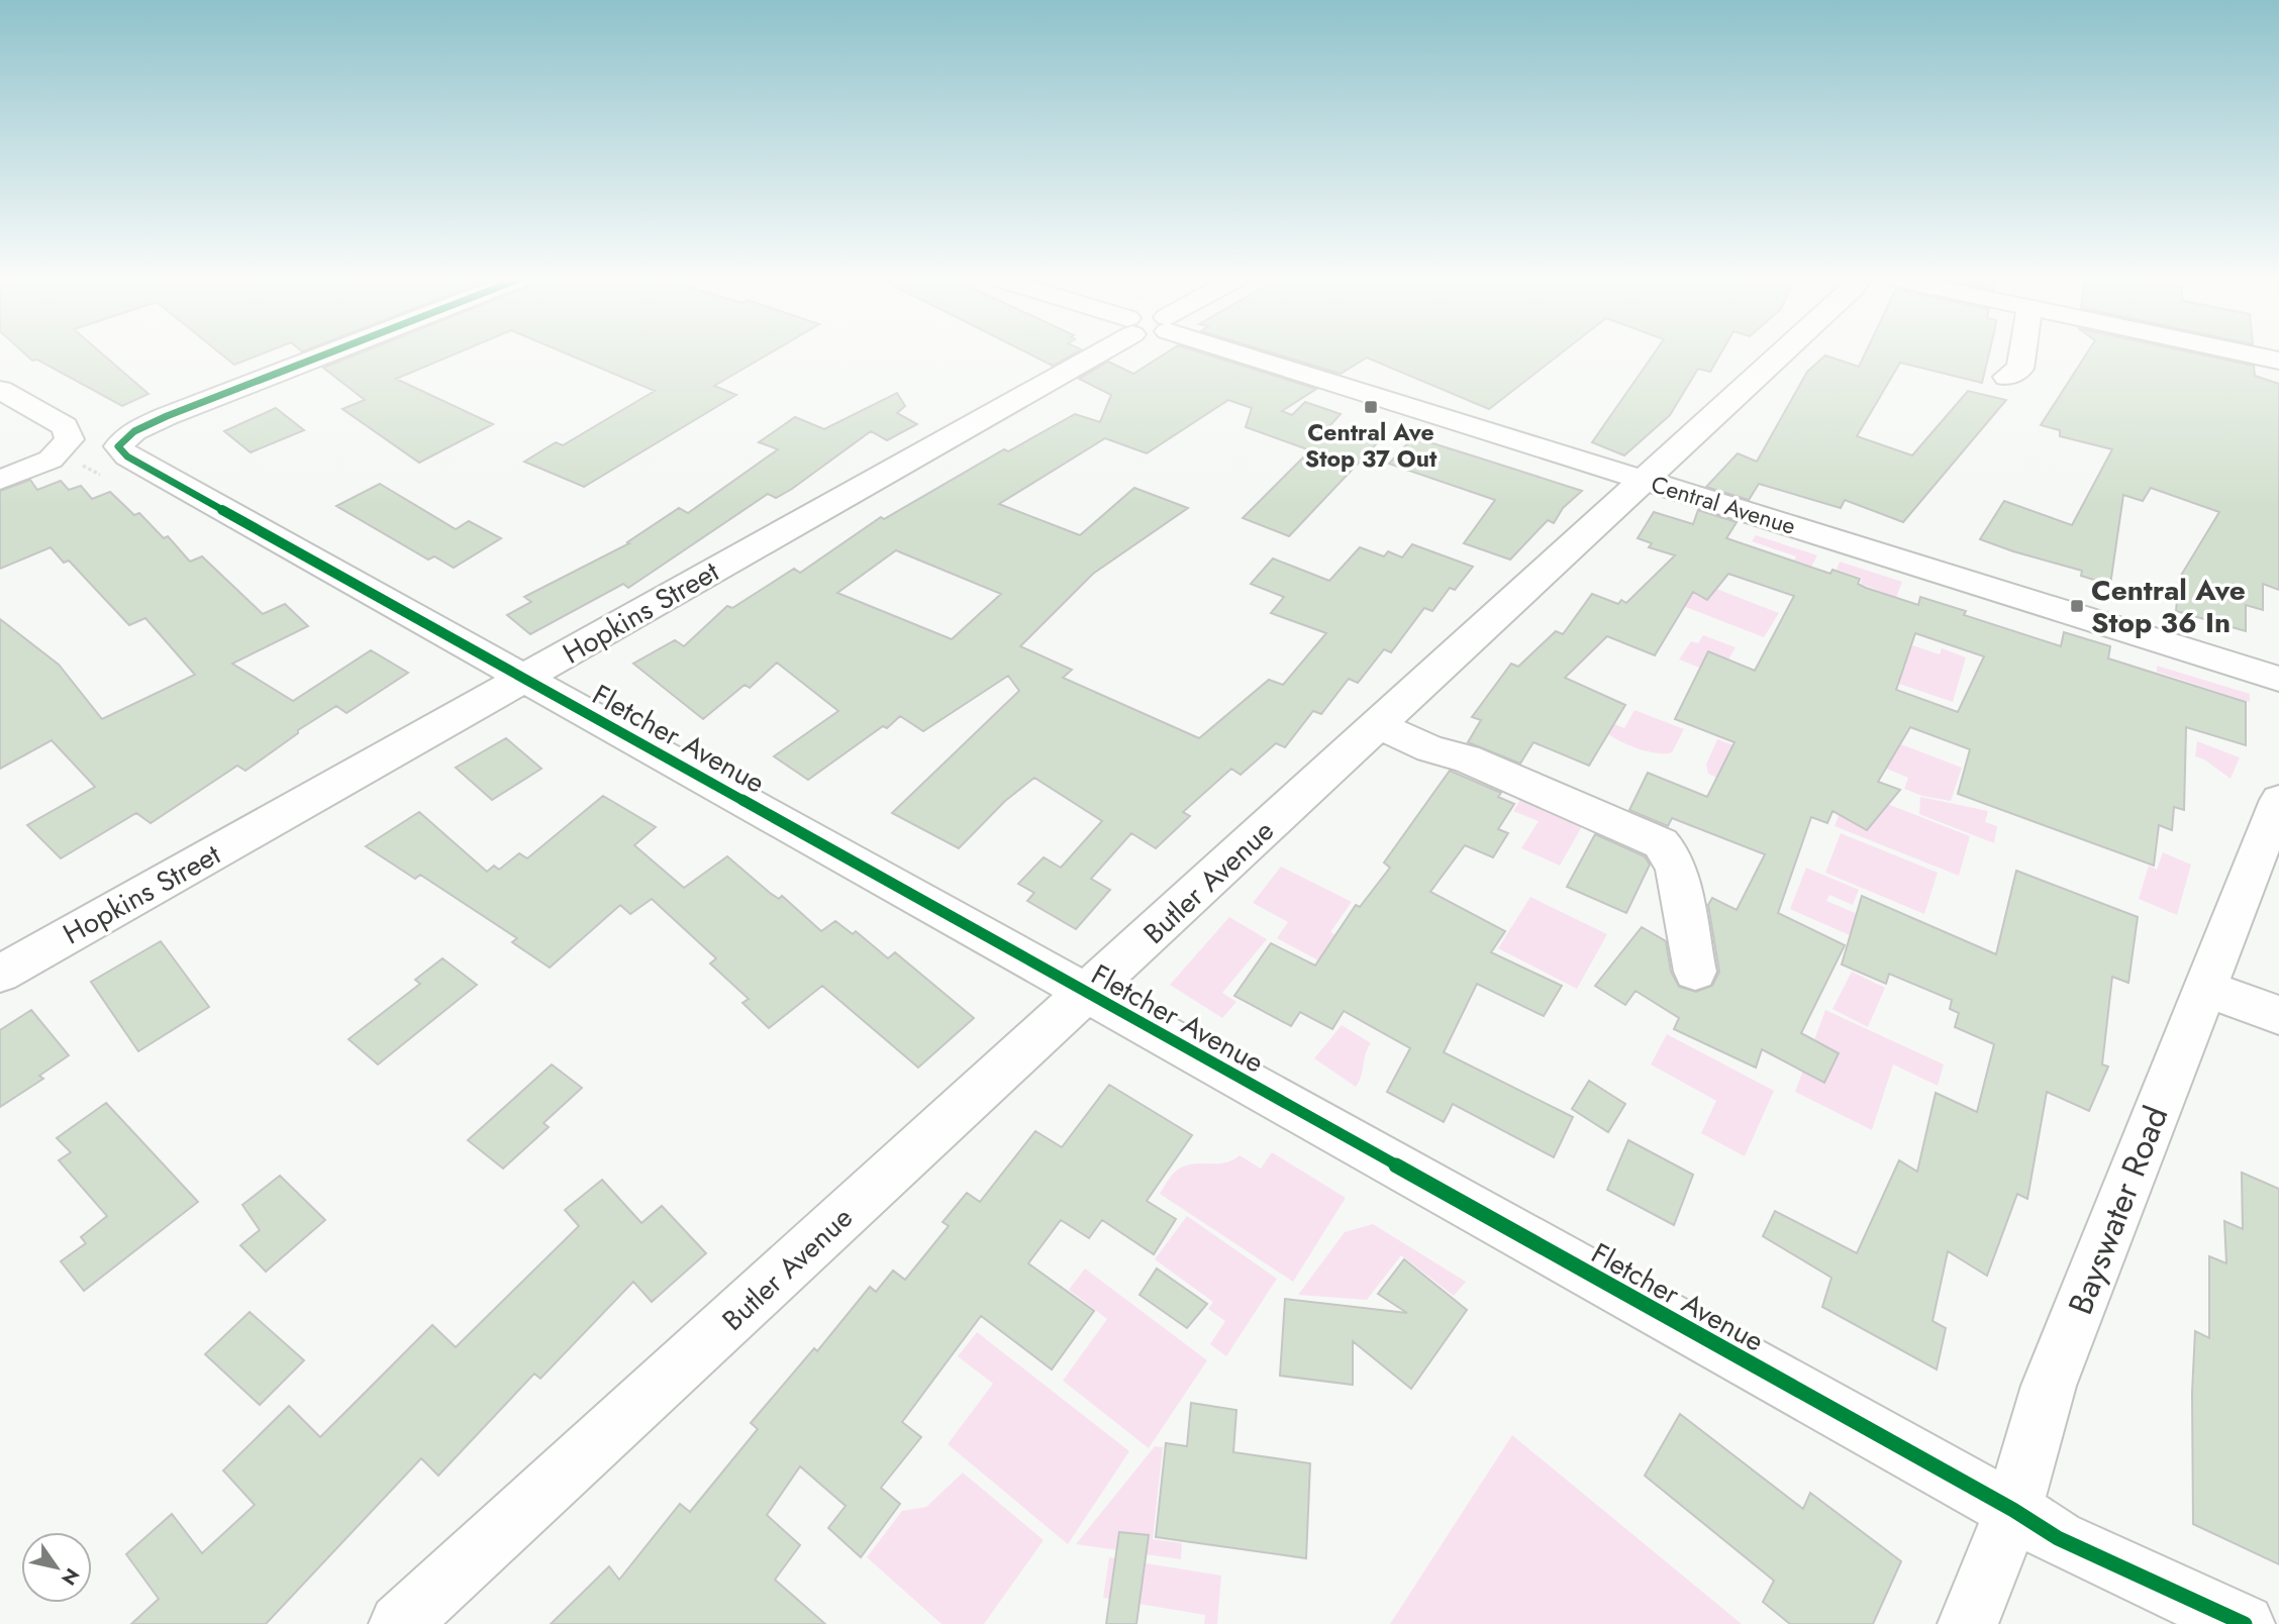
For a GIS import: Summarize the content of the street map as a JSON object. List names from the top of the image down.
{
  "streets": {
    "street": [
      "Central Avenue",
      "Hopkins Street",
      "Fletcher Avenue",
      "Butler Avenue",
      "Bayswater Road"
    ]
  },
  "crossings": [
    ["Central Avenue", "Butler Avenue"],
    ["Hopkins Street", "Fletcher Avenue"],
    ["Fletcher Avenue", "Butler Avenue"],
    ["Fletcher Avenue", "Bayswater Road"]
  ],
  "places": {
    "transit": ["Central Ave Stop 37 Out", "Central Ave Stop 36 In"]
  },
  "north": "bottom right"
}
